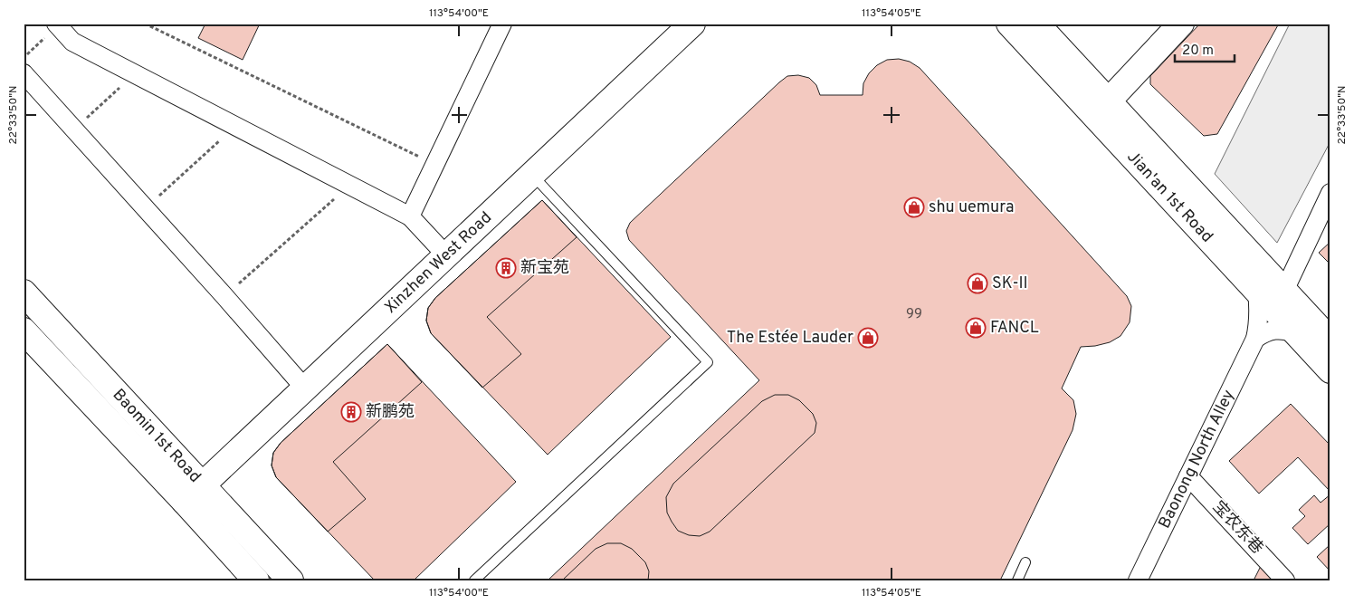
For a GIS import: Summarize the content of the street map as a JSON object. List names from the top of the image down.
{
  "streets": {
    "main road": ["Jian'an 1st Road", "Xinzhen West Road", "Baomin 1st Road"],
    "street": ["Baonong North Alley", "宝农东巷"]
  },
  "crossings": [
    ["Jian'an 1st Road", "Baonong North Alley"],
    ["Xinzhen West Road", "Baomin 1st Road"],
    ["Baonong North Alley", "宝农东巷"]
  ],
  "places": {
    "shop": [
      "shu uemura",
      "SK-II",
      "FANCL",
      "The Estée Lauder"
    ],
    "building": ["新宝苑", "新鹏苑"]
  },
  "house_numbers": ["99"],
  "scale_bar": "20 m",
  "coordinates": ["113°54'00\"E", "113°54'05\"E", "22°33'50\"N"]
}
